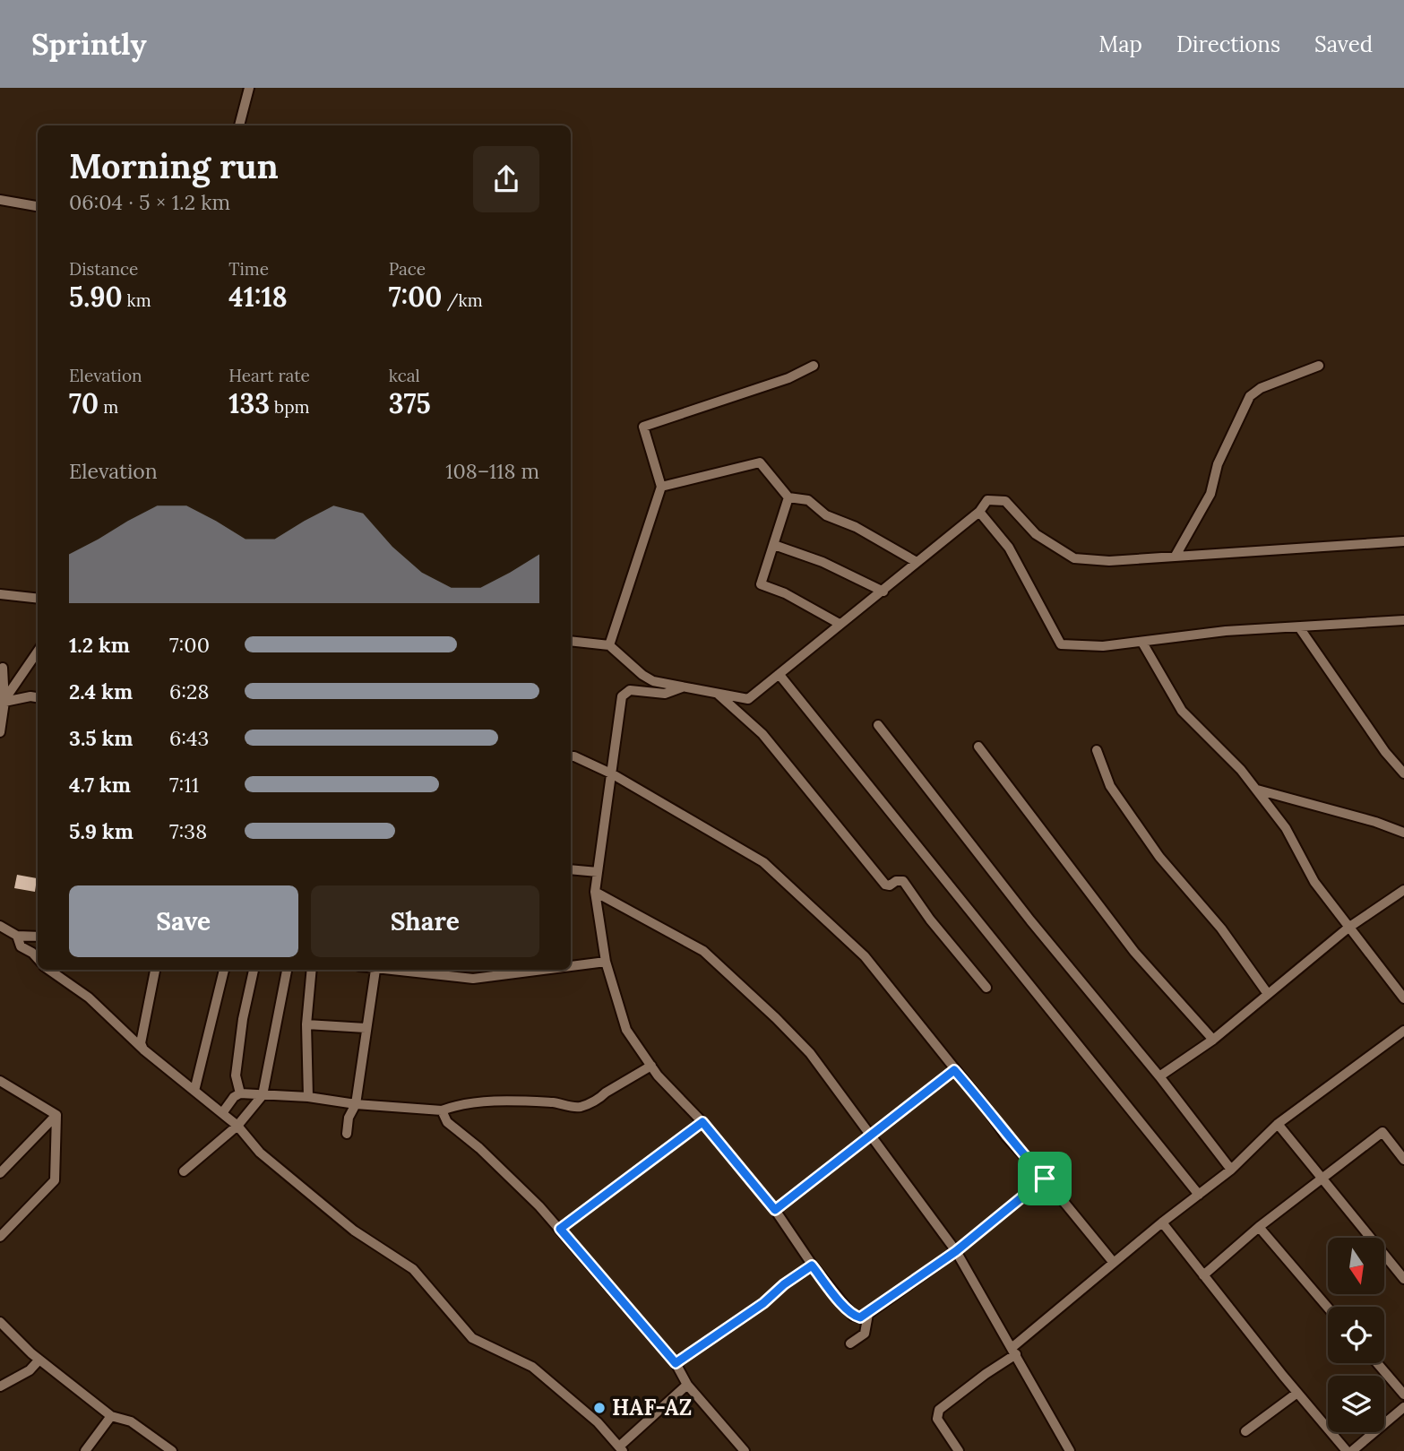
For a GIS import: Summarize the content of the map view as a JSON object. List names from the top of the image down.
{
  "places": ["HAF-AZ"],
  "north": "bottom",
  "page": {
    "header": "Sprintly",
    "nav": ["Map", "Directions", "Saved"],
    "heading": ["Morning run", "06:04 · 5 × 1.2 km"],
    "stats": [
      ["Distance", "5.90 km"],
      ["Time", "41:18"],
      ["Pace", "7:00 /km"],
      ["Elevation", "70 m"],
      ["Heart rate", "133 bpm"],
      ["kcal", "375"]
    ],
    "chart": ["Elevation", "108–118 m"],
    "list": [
      {
        "name": "1.2 km",
        "note": "7:00"
      },
      {
        "name": "2.4 km",
        "note": "6:28"
      },
      {
        "name": "3.5 km",
        "note": "6:43"
      },
      {
        "name": "4.7 km",
        "note": "7:11"
      },
      {
        "name": "5.9 km",
        "note": "7:38"
      }
    ],
    "buttons": ["Save", "Share"]
  }
}
